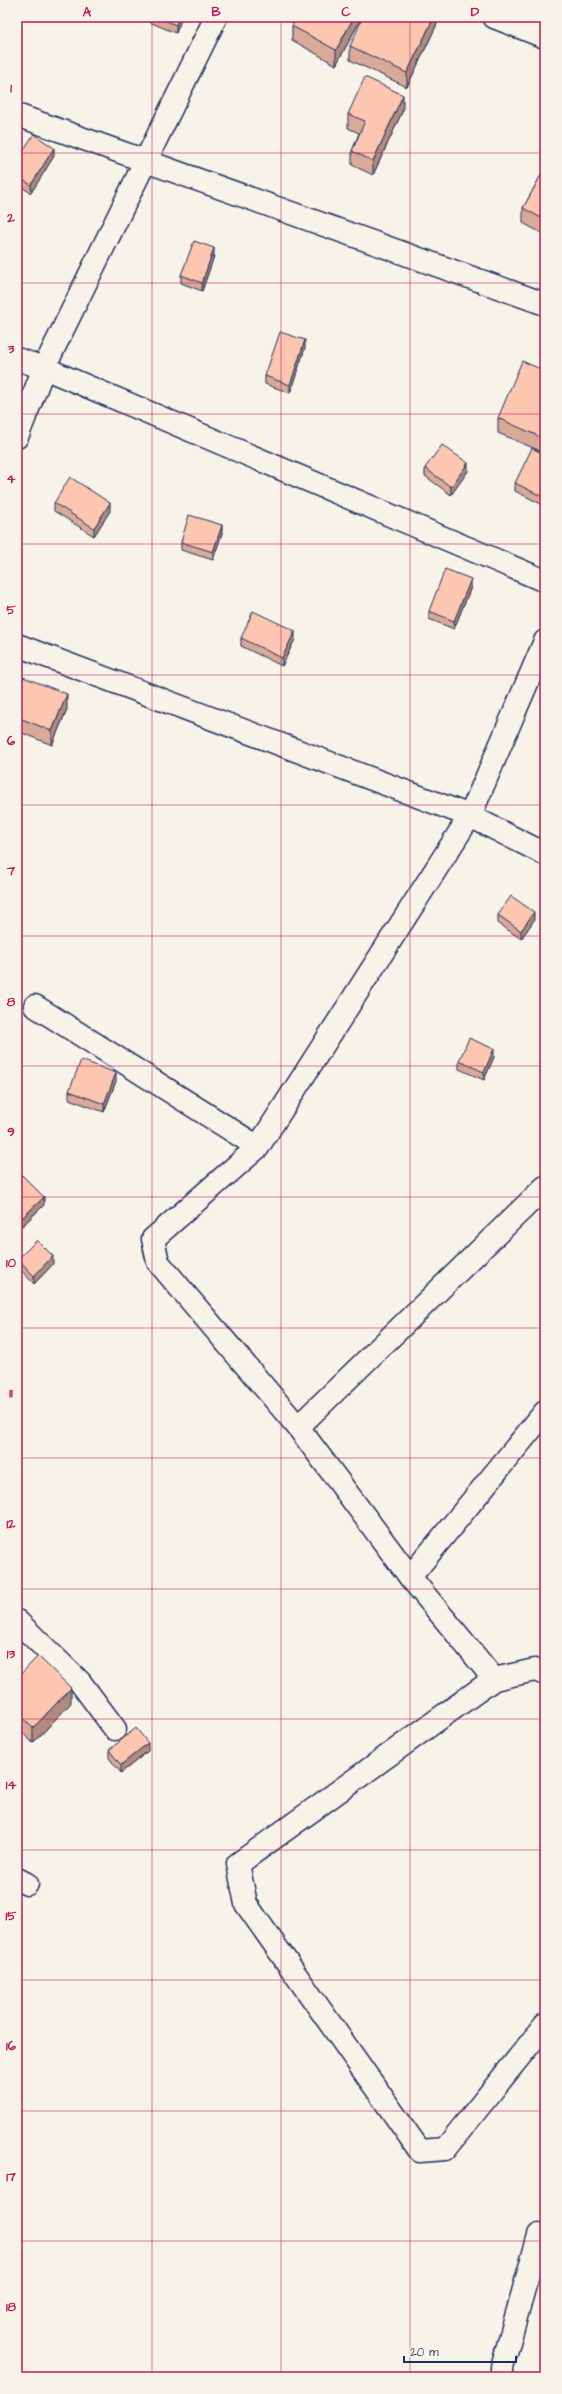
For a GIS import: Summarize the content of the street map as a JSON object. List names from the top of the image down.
{
  "scale_bar": "20 m",
  "grid": {
    "columns": [
      "A",
      "B",
      "C",
      "D"
    ],
    "rows": [
      "1",
      "2",
      "3",
      "4",
      "5",
      "6",
      "7",
      "8",
      "9",
      "10",
      "11",
      "12",
      "13",
      "14",
      "15",
      "16",
      "17",
      "18"
    ]
  }
}
